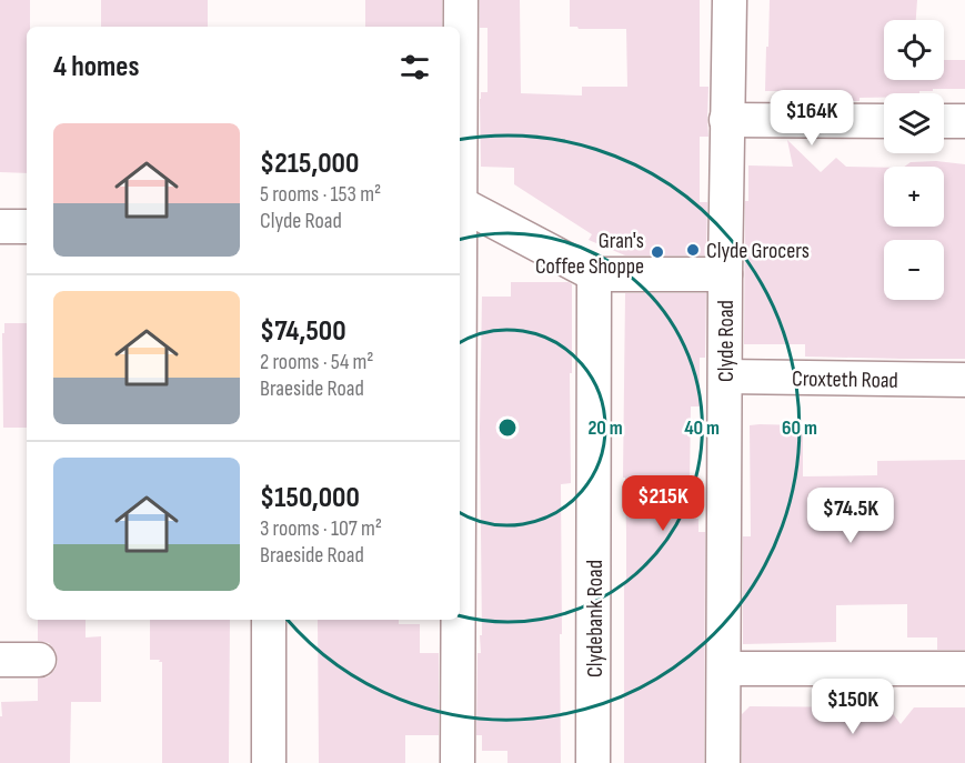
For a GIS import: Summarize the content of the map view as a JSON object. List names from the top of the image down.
{
  "streets": {
    "street": ["Clyde Road", "Croxteth Road", "Clydebank Road"]
  },
  "crossings": [
    ["Clyde Road", "Croxteth Road"]
  ],
  "places": ["Clyde Grocers", "Gran's Coffee Shoppe"],
  "page": {
    "map_buttons": ["+", "−"],
    "heading": "4 homes",
    "price": [
      "$164K",
      "$215K",
      "$74.5K",
      "$150K"
    ],
    "list": [
      {
        "name": "$215,000",
        "note": "5 rooms · 153 m² · Clyde Road"
      },
      {
        "name": "$74,500",
        "note": "2 rooms · 54 m² · Braeside Road"
      },
      {
        "name": "$150,000",
        "note": "3 rooms · 107 m² · Braeside Road"
      }
    ]
  },
  "rings": ["20 m", "40 m", "60 m"]
}
